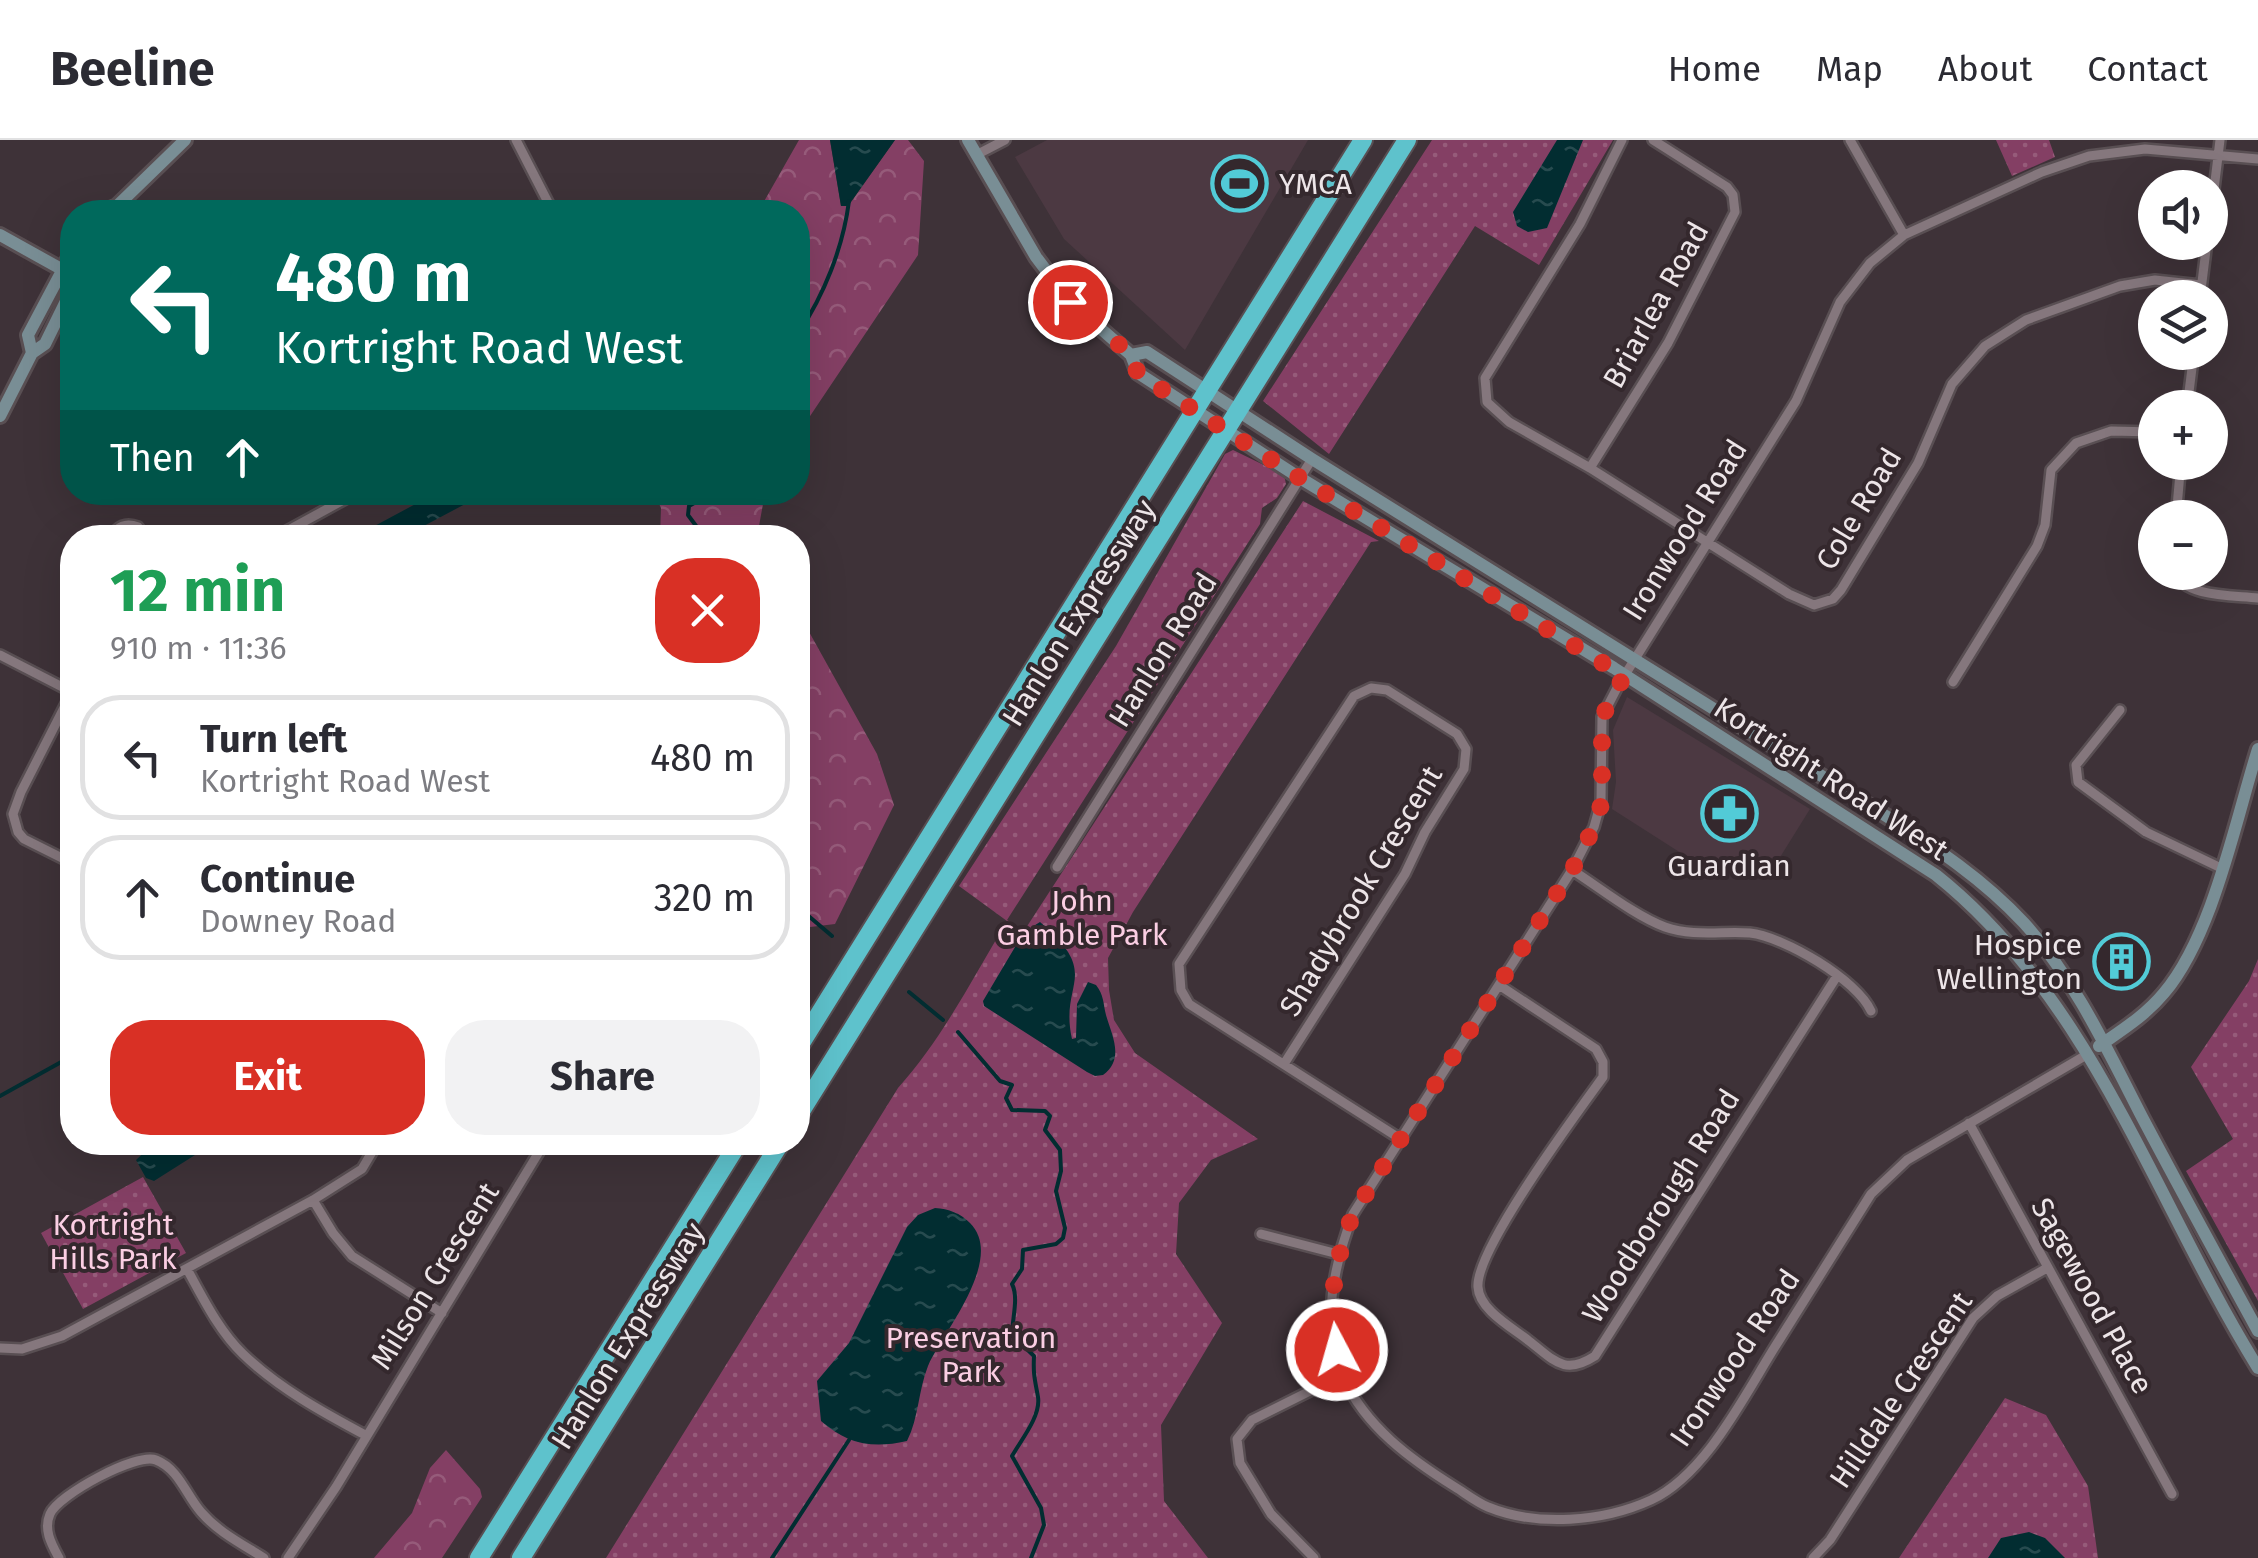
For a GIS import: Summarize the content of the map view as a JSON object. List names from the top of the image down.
{
  "streets": {
    "highway": ["Hanlon Expressway"],
    "street": [
      "Briarlea Road",
      "Cole Road",
      "Ironwood Road",
      "Hanlon Road",
      "Kortright Road West",
      "Shadybrook Crescent",
      "Woodborough Road",
      "Milson Crescent",
      "Sagewood Place",
      "Hilldale Crescent"
    ]
  },
  "crossings": [
    ["Briarlea Road", "Cole Road"],
    ["Cole Road", "Ironwood Road"],
    ["Ironwood Road", "Kortright Road West"],
    ["Ironwood Road", "Shadybrook Crescent"],
    ["Ironwood Road", "Woodborough Road"],
    ["Ironwood Road", "Sagewood Place"],
    ["Hanlon Expressway", "Kortright Road West"],
    ["Hanlon Road", "Kortright Road West"],
    ["Sagewood Place", "Hilldale Crescent"]
  ],
  "parks": ["John Gamble Park", "Kortright Hills Park", "Preservation Park"],
  "places": {
    "sports": ["YMCA"],
    "pharmacy": ["Guardian"],
    "building": ["Hospice Wellington"]
  },
  "page": {
    "header": "Beeline",
    "nav": [
      "Home",
      "Map",
      "About",
      "Contact"
    ],
    "map_buttons": ["+", "−"],
    "turn": ["480 m", "Kortright Road West"],
    "then": "Then",
    "heading": ["12 min", "910 m · 11:36"],
    "list": [
      {
        "name": "Turn left",
        "note": "Kortright Road West",
        "value": "480 m"
      },
      {
        "name": "Continue",
        "note": "Downey Road",
        "value": "320 m"
      }
    ],
    "buttons": ["Exit", "Share"]
  }
}
